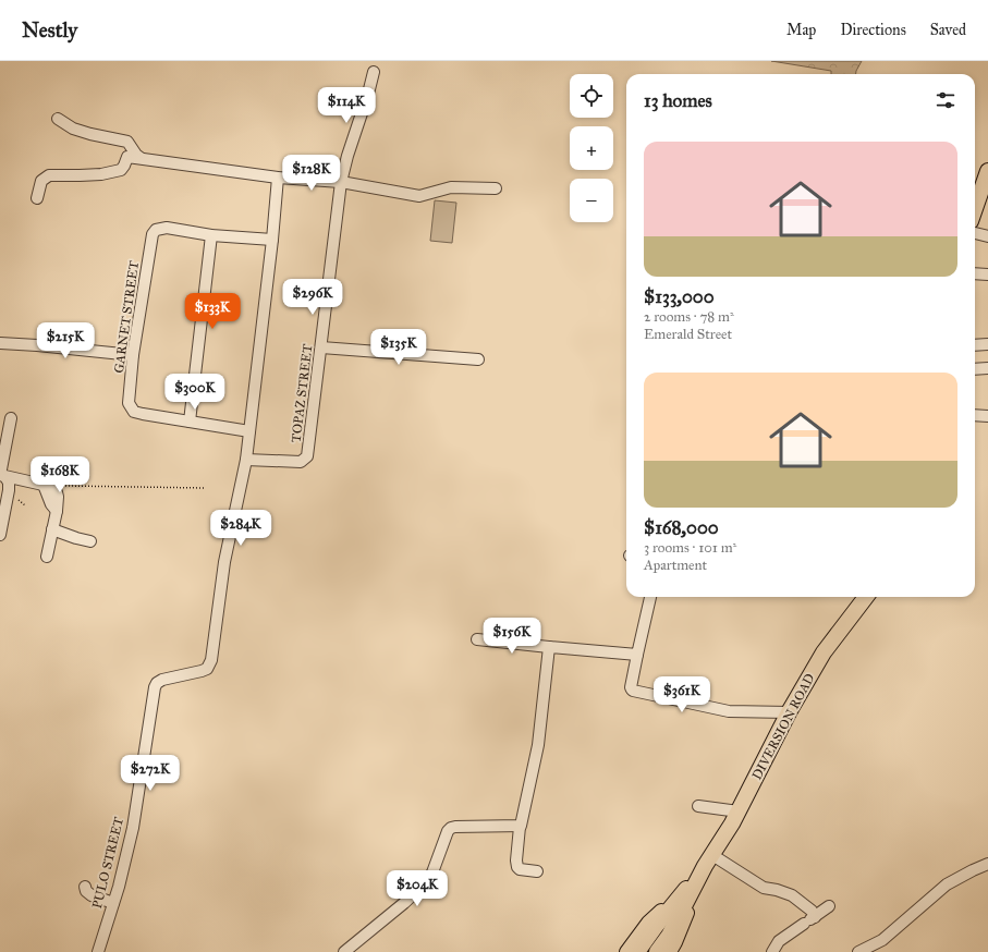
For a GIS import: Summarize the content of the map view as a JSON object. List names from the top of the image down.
{
  "streets": {
    "highway": ["DIVERSION ROAD"],
    "street": ["GARNET STREET", "TOPAZ STREET", "PULO STREET"]
  },
  "crossings": [
    ["TOPAZ STREET", "PULO STREET"]
  ],
  "page": {
    "header": "Nestly",
    "nav": ["Map", "Directions", "Saved"],
    "map_buttons": ["+", "−"],
    "heading": "13 homes",
    "price": [
      "$114K",
      "$128K",
      "$296K",
      "$133K",
      "$215K",
      "$135K",
      "$300K",
      "$168K",
      "$284K",
      "$156K",
      "$361K",
      "$272K",
      "$204K"
    ],
    "list": [
      {
        "name": "$133,000",
        "note": "2 rooms · 78 m² · Emerald Street"
      },
      {
        "name": "$168,000",
        "note": "3 rooms · 101 m² · Apartment"
      }
    ]
  }
}
